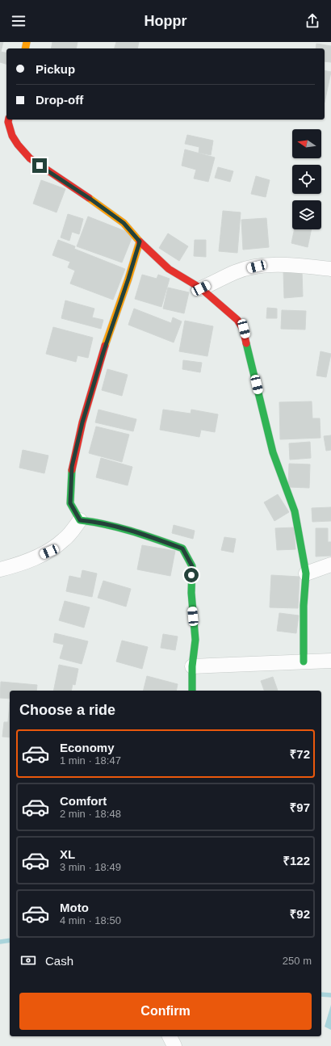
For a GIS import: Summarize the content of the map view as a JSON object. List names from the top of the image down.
{
  "north": "left",
  "page": {
    "header": "Hoppr",
    "banner": ["Pickup", "Drop-off"],
    "heading": "Choose a ride",
    "list": [
      {
        "name": "Economy",
        "note": "1 min · 18:47",
        "value": "₹72"
      },
      {
        "name": "Comfort",
        "note": "2 min · 18:48",
        "value": "₹97"
      },
      {
        "name": "XL",
        "note": "3 min · 18:49",
        "value": "₹122"
      },
      {
        "name": "Moto",
        "note": "4 min · 18:50",
        "value": "₹92"
      }
    ],
    "pay": ["Cash", "250 m"],
    "buttons": "Confirm"
  }
}
